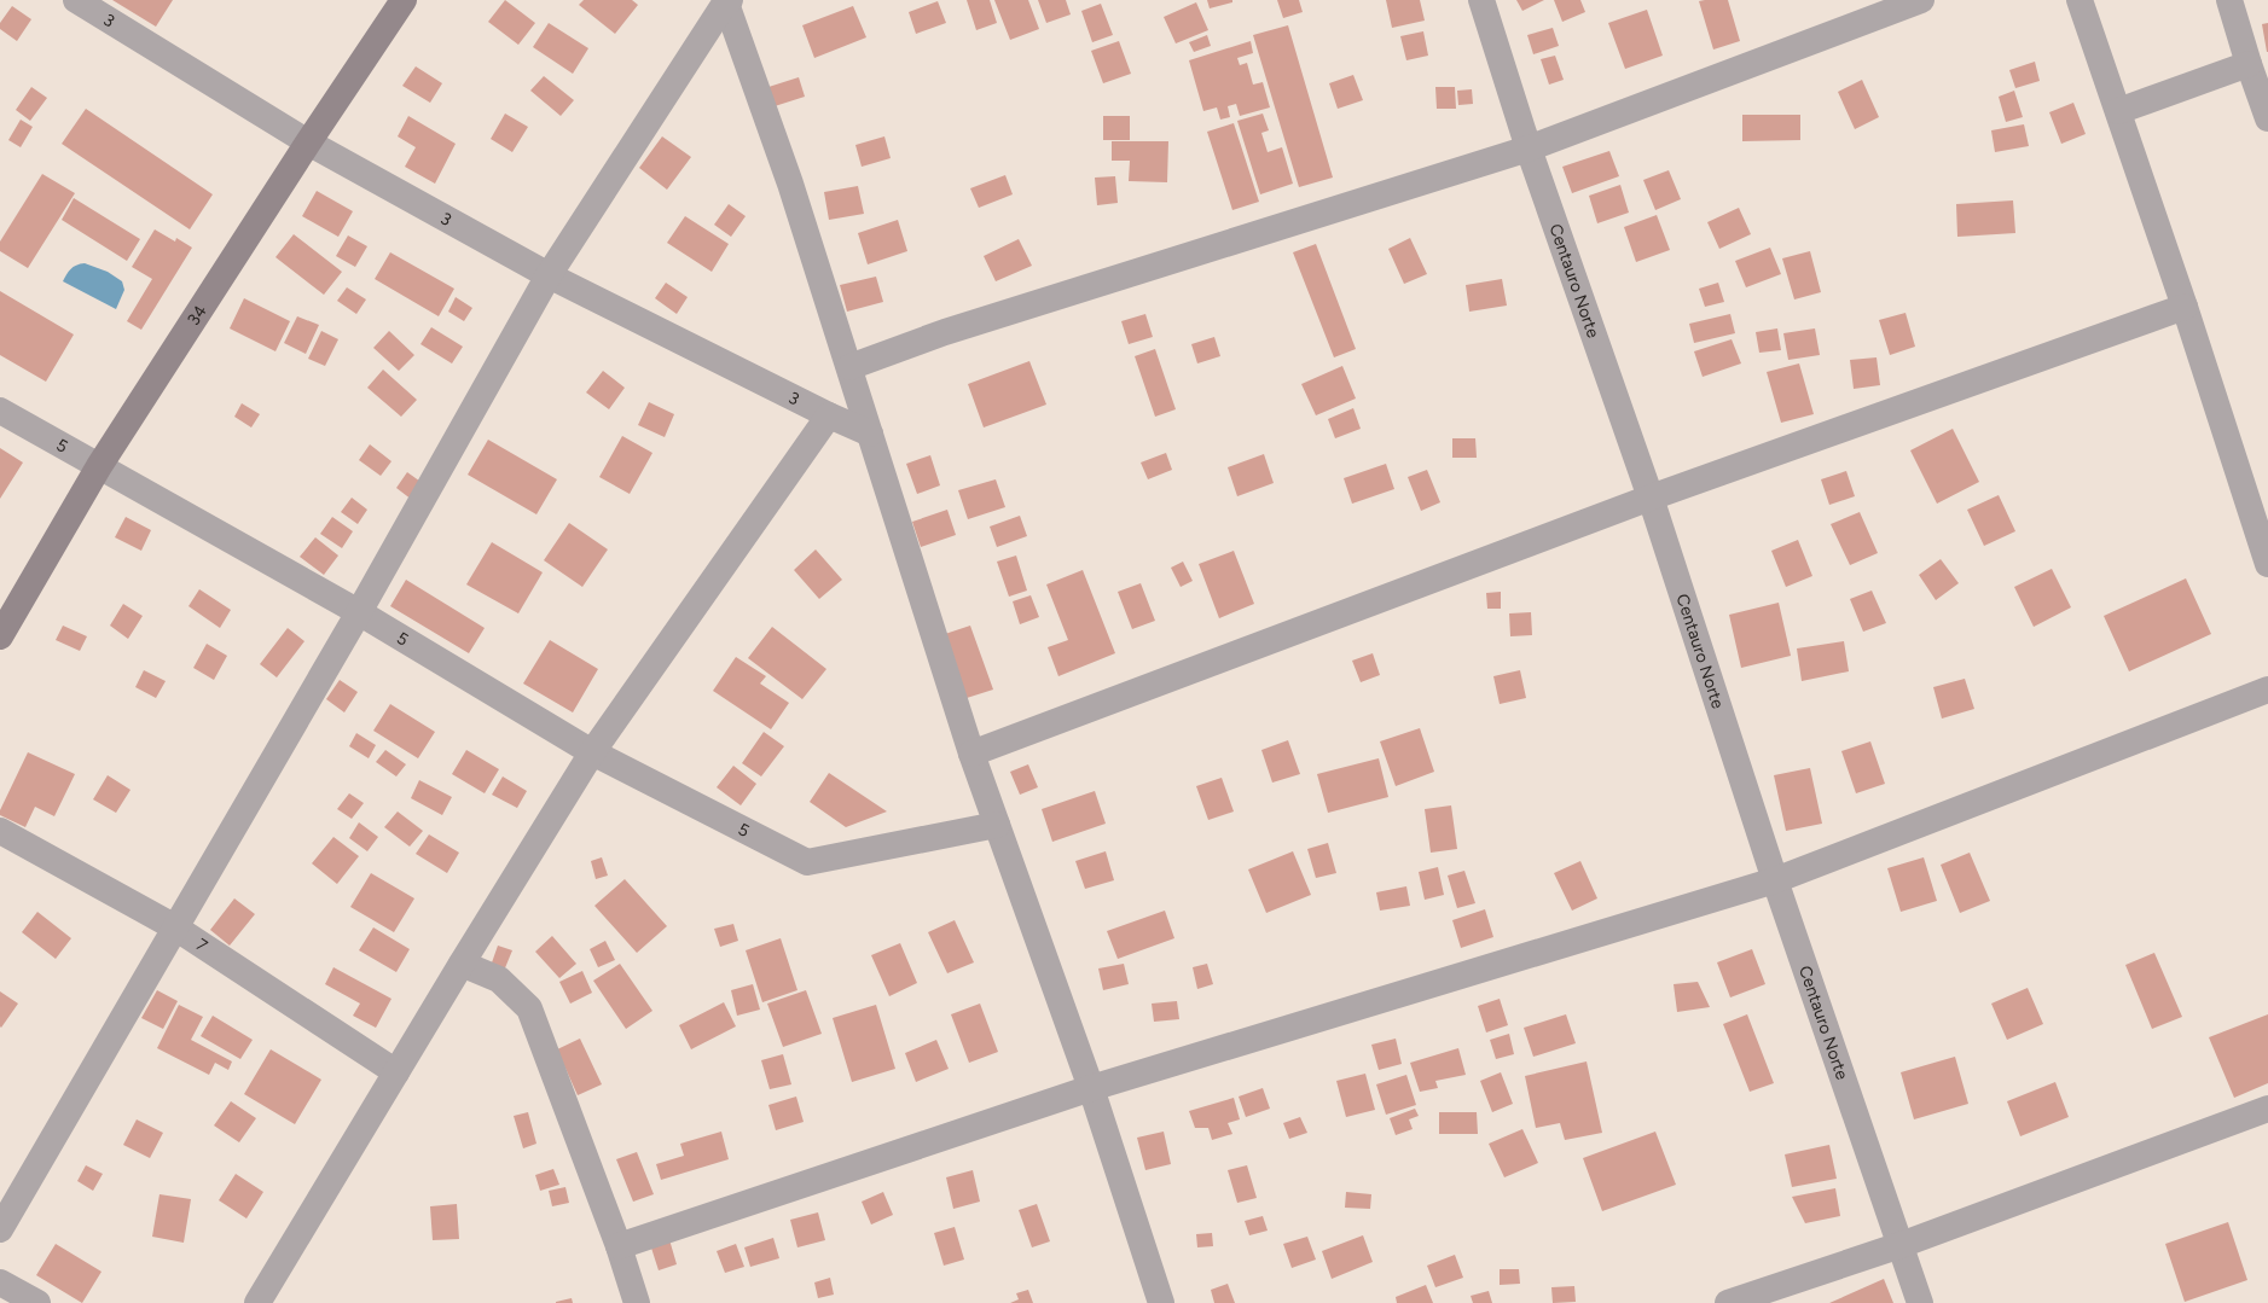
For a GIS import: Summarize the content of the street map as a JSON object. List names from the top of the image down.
{
  "streets": {
    "street": [
      "3",
      "Centauro Norte",
      "34",
      "5",
      "7"
    ]
  },
  "crossings": [
    ["3", "34"],
    ["34", "5"]
  ]
}
